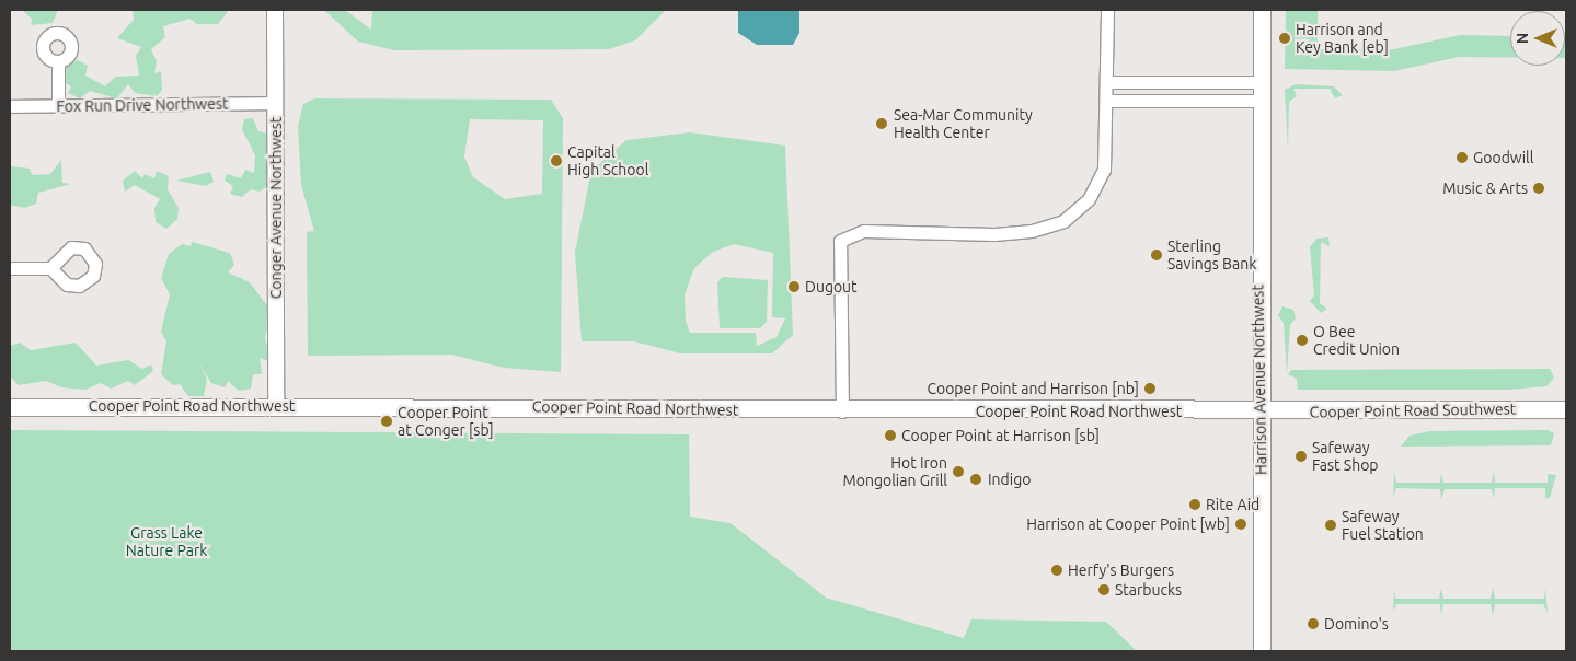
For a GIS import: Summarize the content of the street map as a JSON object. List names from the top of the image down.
{
  "streets": {
    "main road": ["Harrison Avenue Northwest", "Cooper Point Road Northwest", "Cooper Point Road Southwest"],
    "street": ["Fox Run Drive Northwest", "Conger Avenue Northwest"]
  },
  "crossings": [
    ["Fox Run Drive Northwest", "Conger Avenue Northwest"],
    ["Conger Avenue Northwest", "Cooper Point Road Northwest"],
    ["Harrison Avenue Northwest", "Cooper Point Road Northwest"],
    ["Harrison Avenue Northwest", "Cooper Point Road Southwest"],
    ["Cooper Point Road Northwest", "Cooper Point Road Southwest"]
  ],
  "parks": ["Grass Lake Nature Park"],
  "places": [
    "Harrison and Key Bank [eb]",
    "Sea-Mar Community Health Center",
    "Goodwill",
    "Capital High School",
    "Music & Arts",
    "Sterling Savings Bank",
    "Dugout",
    "O Bee Credit Union",
    "Cooper Point and Harrison [nb]",
    "Cooper Point at Conger [sb]",
    "Cooper Point at Harrison [sb]",
    "Safeway Fast Shop",
    "Hot Iron Mongolian Grill",
    "Indigo",
    "Rite Aid",
    "Harrison at Cooper Point [wb]",
    "Safeway Fuel Station",
    "Herfy's Burgers",
    "Starbucks",
    "Domino's"
  ],
  "north": "left"
}
